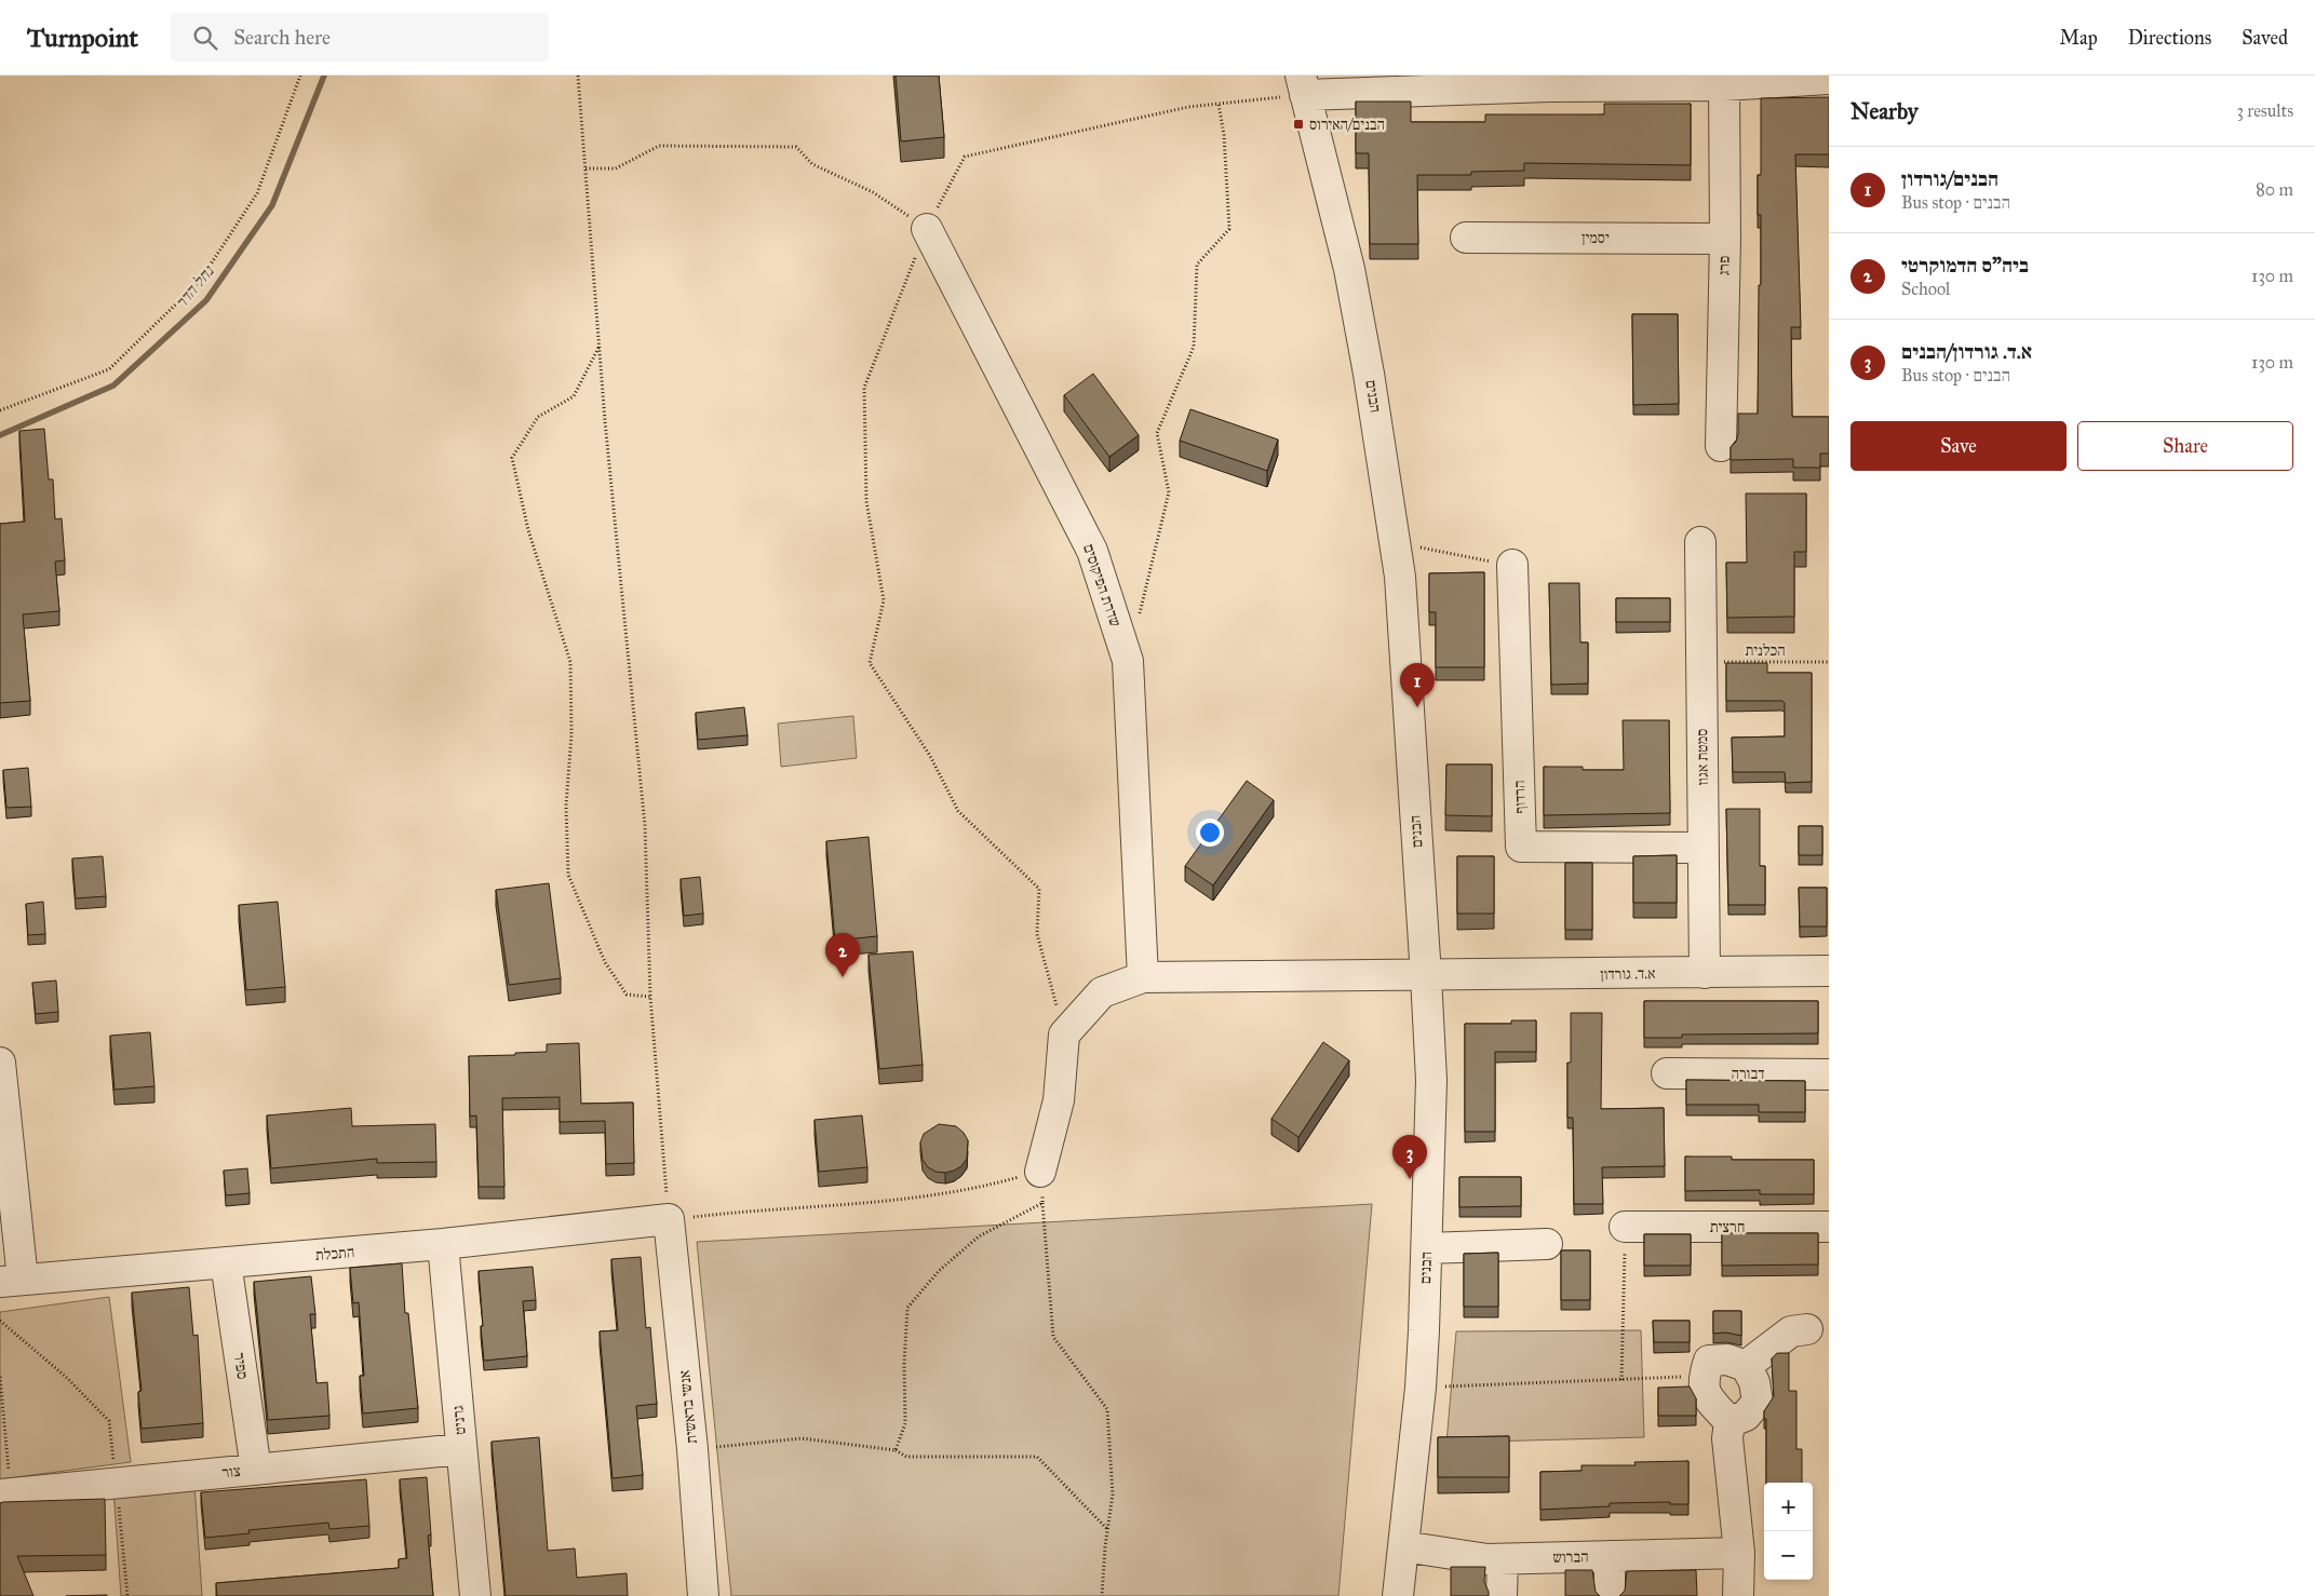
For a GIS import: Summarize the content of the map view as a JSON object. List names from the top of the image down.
{
  "streets": {
    "street": [
      "יסמין",
      "פרג",
      "הבנים",
      "שדרת הפיקוסים",
      "סמטת אגוז",
      "הרדוף",
      "א.ד. גורדון",
      "דבורה",
      "חרצית",
      "התכלת",
      "ספיר",
      "אנשי בראשית",
      "גרניט",
      "צור",
      "הברוש"
    ],
    "path": ["הכלנית"]
  },
  "crossings": [
    ["יסמין", "פרג"],
    ["הבנים", "א.ד. גורדון"],
    ["הבנים", "הברוש"],
    ["שדרת הפיקוסים", "א.ד. גורדון"],
    ["הכלנית", "סמטת אגוז"],
    ["סמטת אגוז", "הרדוף"],
    ["סמטת אגוז", "א.ד. גורדון"],
    ["התכלת", "ספיר"],
    ["התכלת", "אנשי בראשית"],
    ["התכלת", "גרניט"],
    ["ספיר", "צור"],
    ["גרניט", "צור"]
  ],
  "water": ["נחל הדר"],
  "places": {
    "transit": ["הבנים/האירוס"]
  },
  "page": {
    "header": "Turnpoint",
    "search": "Search here",
    "nav": ["Map", "Directions", "Saved"],
    "heading": ["Nearby", "3 results"],
    "list": [
      {
        "mark": "1",
        "name": "הבנים/גורדון",
        "note": "Bus stop · הבנים",
        "value": "80 m"
      },
      {
        "mark": "2",
        "name": "ביה\"ס הדמוקרטי",
        "note": "School",
        "value": "130 m"
      },
      {
        "mark": "3",
        "name": "א.ד. גורדון/הבנים",
        "note": "Bus stop · הבנים",
        "value": "130 m"
      }
    ],
    "buttons": ["Save", "Share"],
    "pins": ["1", "2", "3"],
    "map_buttons": ["+", "−"]
  }
}
